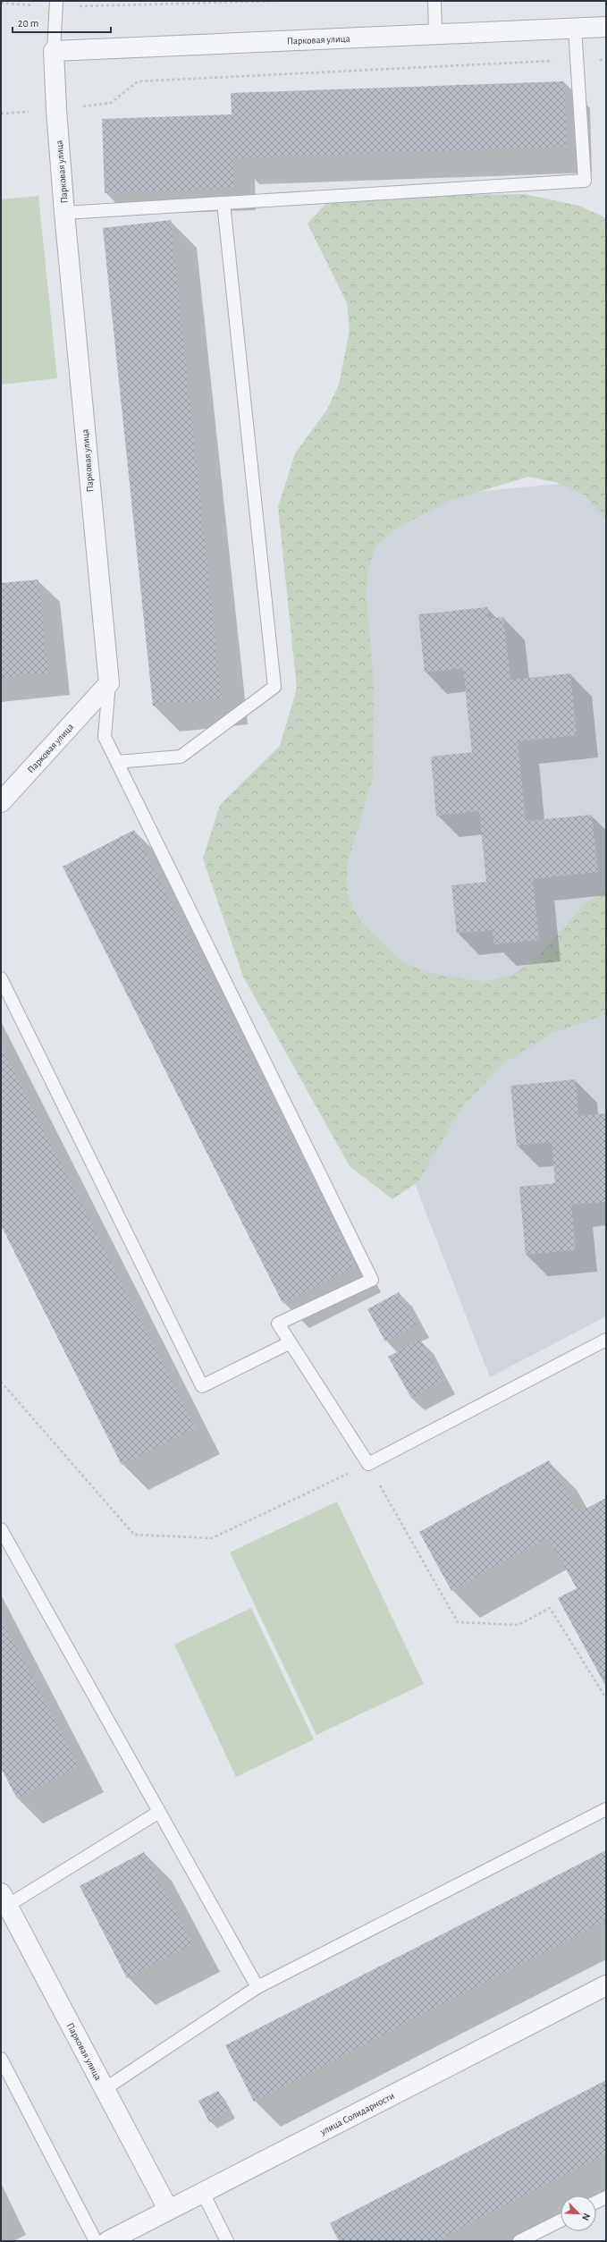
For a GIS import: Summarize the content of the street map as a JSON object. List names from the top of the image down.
{
  "streets": {
    "street": ["Парковая улица", "улица Солидарности"]
  },
  "crossings": [
    ["Парковая улица", "улица Солидарности"]
  ],
  "scale_bar": "20 m",
  "north": "bottom right"
}
